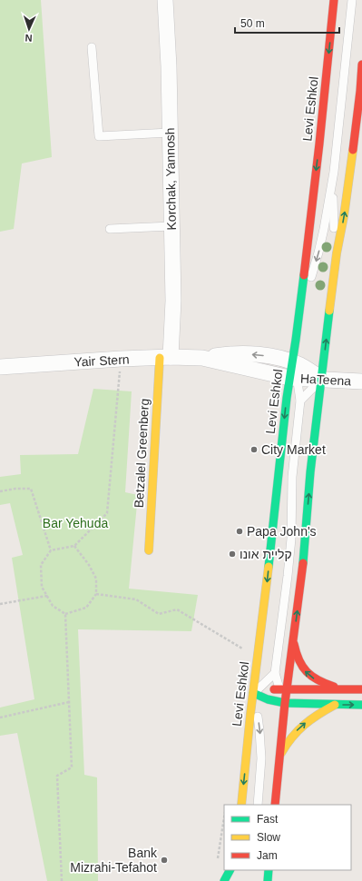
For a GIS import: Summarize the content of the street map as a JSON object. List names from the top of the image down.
{
  "streets": {
    "main road": ["Levi Eshkol", "Betzalel Greenberg"],
    "street": ["Korchak, Yannosh", "Yair Stern", "HaTeena"]
  },
  "crossings": [
    ["Levi Eshkol", "Yair Stern"],
    ["Levi Eshkol", "HaTeena"],
    ["Korchak, Yannosh", "Yair Stern"],
    ["Korchak, Yannosh", "Betzalel Greenberg"],
    ["Yair Stern", "HaTeena"],
    ["Yair Stern", "Betzalel Greenberg"]
  ],
  "parks": ["Bar Yehuda"],
  "places": [
    "City Market",
    "Papa John's",
    "קליית אונו",
    "Bank Mizrahi-Tefahot"
  ],
  "legend": ["Fast", "Slow", "Jam"],
  "scale_bar": "50 m",
  "north": "bottom"
}
